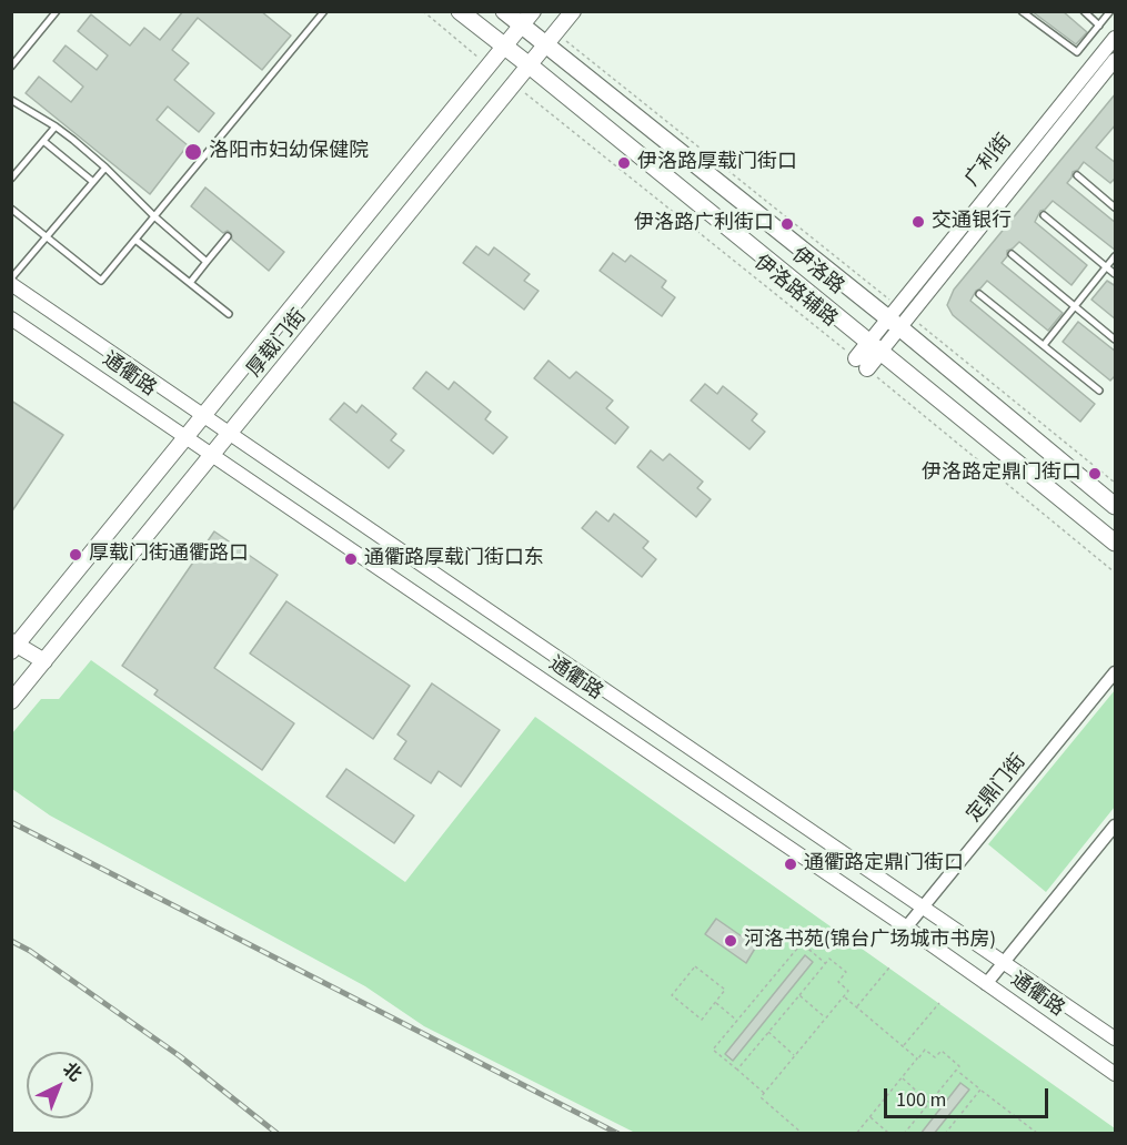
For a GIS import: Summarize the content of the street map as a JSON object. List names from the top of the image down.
{
  "streets": {
    "main road": ["伊洛路", "厚载门街"],
    "street": ["广利街", "通衢路", "定鼎门街"],
    "path": ["伊洛路辅路"]
  },
  "crossings": [
    ["广利街", "伊洛路"],
    ["伊洛路", "厚载门街"],
    ["伊洛路辅路", "厚载门街"],
    ["厚载门街", "通衢路"],
    ["通衢路", "定鼎门街"]
  ],
  "places": [
    "洛阳市妇幼保健院",
    "伊洛路厚载门街口",
    "交通银行",
    "伊洛路广利街口",
    "伊洛路定鼎门街口",
    "厚载门街通衢路口",
    "通衢路厚载门街口东",
    "通衢路定鼎门街口",
    "河洛书苑(锦台广场城市书房)"
  ],
  "scale_bar": "100 m",
  "north": "top right"
}
